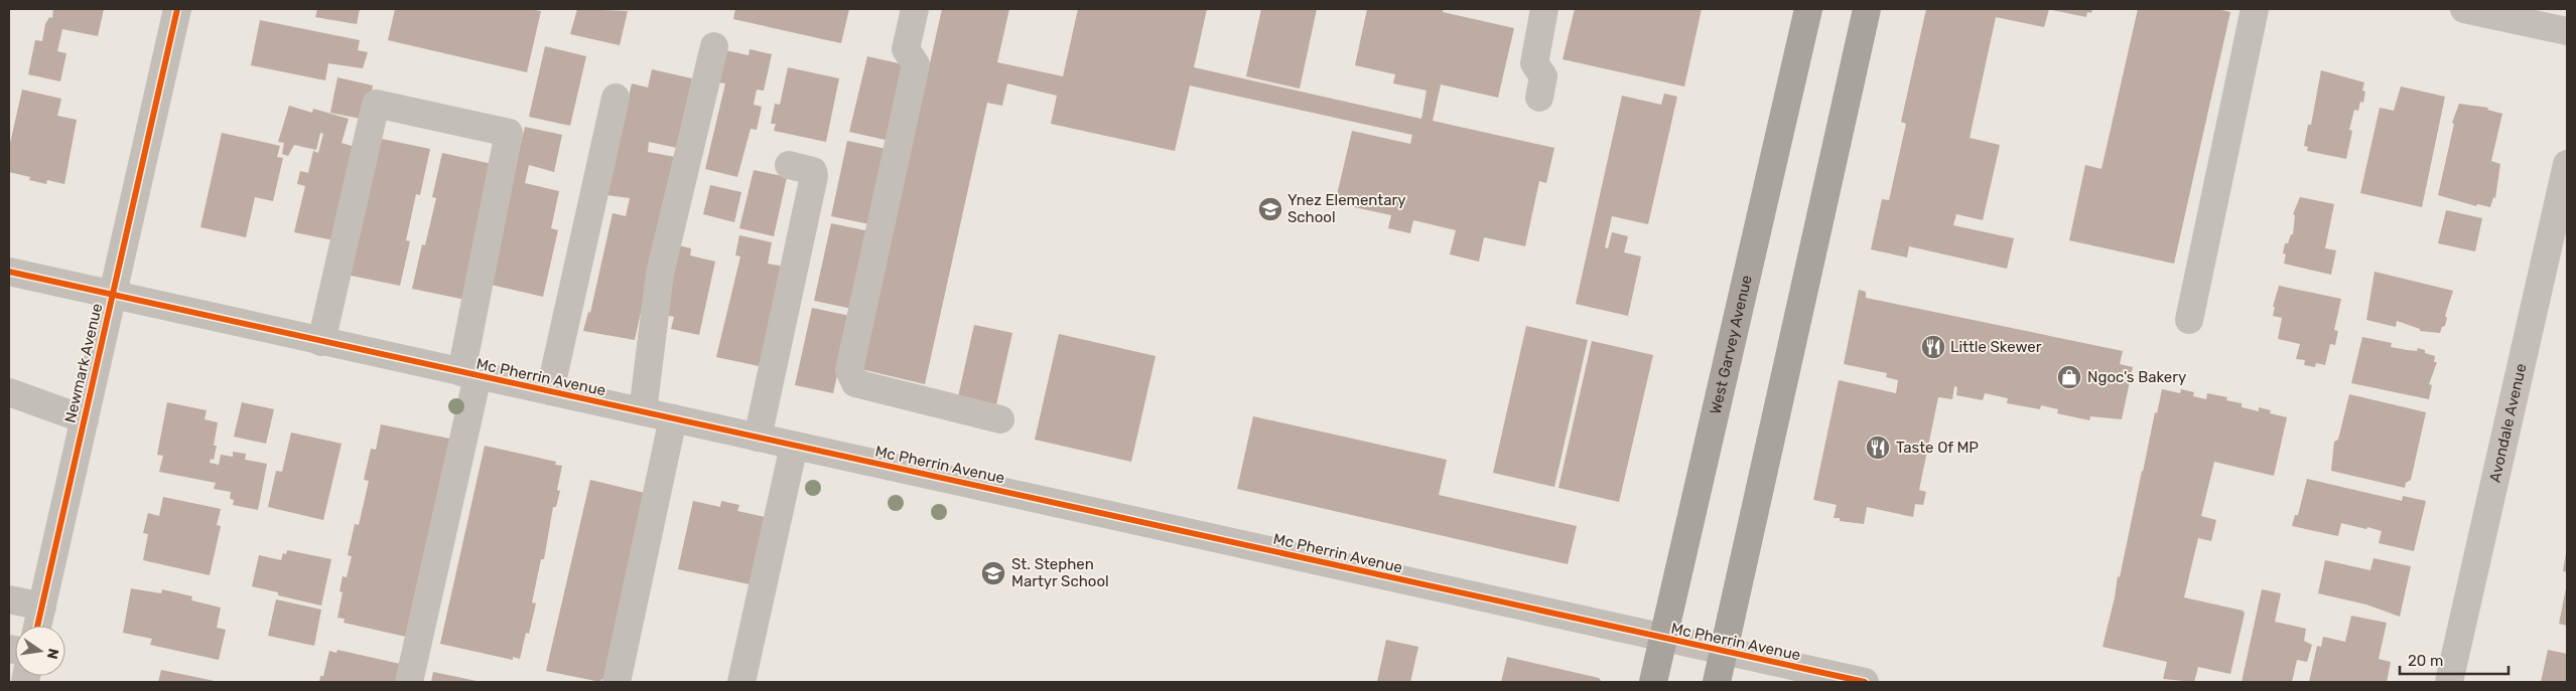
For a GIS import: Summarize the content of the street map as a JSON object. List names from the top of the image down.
{
  "streets": {
    "main road": ["West Garvey Avenue"],
    "street": ["Newmark Avenue", "Mc Pherrin Avenue", "Avondale Avenue"]
  },
  "crossings": [
    ["West Garvey Avenue", "Mc Pherrin Avenue"],
    ["Newmark Avenue", "Mc Pherrin Avenue"]
  ],
  "places": {
    "school or university": ["Ynez Elementary School", "St. Stephen Martyr School"],
    "restaurant": ["Little Skewer", "Taste Of MP"],
    "shop": ["Ngoc's Bakery"]
  },
  "scale_bar": "20 m",
  "north": "right"
}
